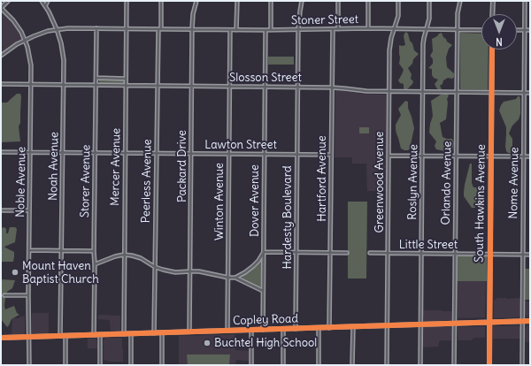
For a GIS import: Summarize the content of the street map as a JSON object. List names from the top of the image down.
{
  "streets": {
    "main road": ["South Hawkins Avenue", "Copley Road"],
    "street": [
      "Stoner Street",
      "Slosson Street",
      "Lawton Street",
      "Noah Avenue",
      "Packard Drive",
      "Mercer Avenue",
      "Hartford Avenue",
      "Storer Avenue",
      "Peerless Avenue",
      "Noble Avenue",
      "Greenwood Avenue",
      "Roslyn Avenue",
      "Orlando Avenue",
      "Nome Avenue",
      "Dover Avenue",
      "Winton Avenue",
      "Hardesty Boulevard",
      "Little Street"
    ]
  },
  "crossings": [
    ["Stoner Street", "Noah Avenue"],
    ["Stoner Street", "Packard Drive"],
    ["Stoner Street", "Mercer Avenue"],
    ["Stoner Street", "Hartford Avenue"],
    ["Stoner Street", "Storer Avenue"],
    ["Stoner Street", "Peerless Avenue"],
    ["Stoner Street", "Noble Avenue"],
    ["Stoner Street", "Greenwood Avenue"],
    ["Stoner Street", "Roslyn Avenue"],
    ["Stoner Street", "Orlando Avenue"],
    ["Stoner Street", "Dover Avenue"],
    ["Stoner Street", "Winton Avenue"],
    ["Stoner Street", "Hardesty Boulevard"],
    ["Slosson Street", "Noah Avenue"],
    ["Slosson Street", "Packard Drive"],
    ["Slosson Street", "Mercer Avenue"],
    ["Slosson Street", "Hartford Avenue"],
    ["Slosson Street", "Storer Avenue"],
    ["Slosson Street", "Peerless Avenue"],
    ["Slosson Street", "Noble Avenue"],
    ["Slosson Street", "Greenwood Avenue"],
    ["Slosson Street", "Roslyn Avenue"],
    ["Slosson Street", "Orlando Avenue"],
    ["Slosson Street", "Nome Avenue"],
    ["Slosson Street", "Dover Avenue"],
    ["Slosson Street", "Winton Avenue"],
    ["Slosson Street", "South Hawkins Avenue"],
    ["Slosson Street", "Hardesty Boulevard"],
    ["Lawton Street", "Noah Avenue"],
    ["Lawton Street", "Packard Drive"],
    ["Lawton Street", "Mercer Avenue"],
    ["Lawton Street", "Hartford Avenue"],
    ["Lawton Street", "Storer Avenue"],
    ["Lawton Street", "Peerless Avenue"],
    ["Lawton Street", "Noble Avenue"],
    ["Lawton Street", "Dover Avenue"],
    ["Lawton Street", "Winton Avenue"],
    ["Lawton Street", "Hardesty Boulevard"],
    ["Noah Avenue", "Copley Road"],
    ["Packard Drive", "Copley Road"],
    ["Mercer Avenue", "Copley Road"],
    ["Hartford Avenue", "Copley Road"],
    ["Storer Avenue", "Copley Road"],
    ["Peerless Avenue", "Copley Road"],
    ["Noble Avenue", "Copley Road"],
    ["Greenwood Avenue", "Little Street"],
    ["Greenwood Avenue", "Copley Road"],
    ["Roslyn Avenue", "Little Street"],
    ["Roslyn Avenue", "Copley Road"],
    ["Orlando Avenue", "Little Street"],
    ["Orlando Avenue", "Copley Road"],
    ["Nome Avenue", "Little Street"],
    ["Nome Avenue", "Copley Road"],
    ["Dover Avenue", "Copley Road"],
    ["Winton Avenue", "Copley Road"],
    ["South Hawkins Avenue", "Little Street"],
    ["South Hawkins Avenue", "Copley Road"],
    ["Hardesty Boulevard", "Copley Road"]
  ],
  "places": ["Mount Haven Baptist Church", "Buchtel High School"],
  "north": "bottom"
}
